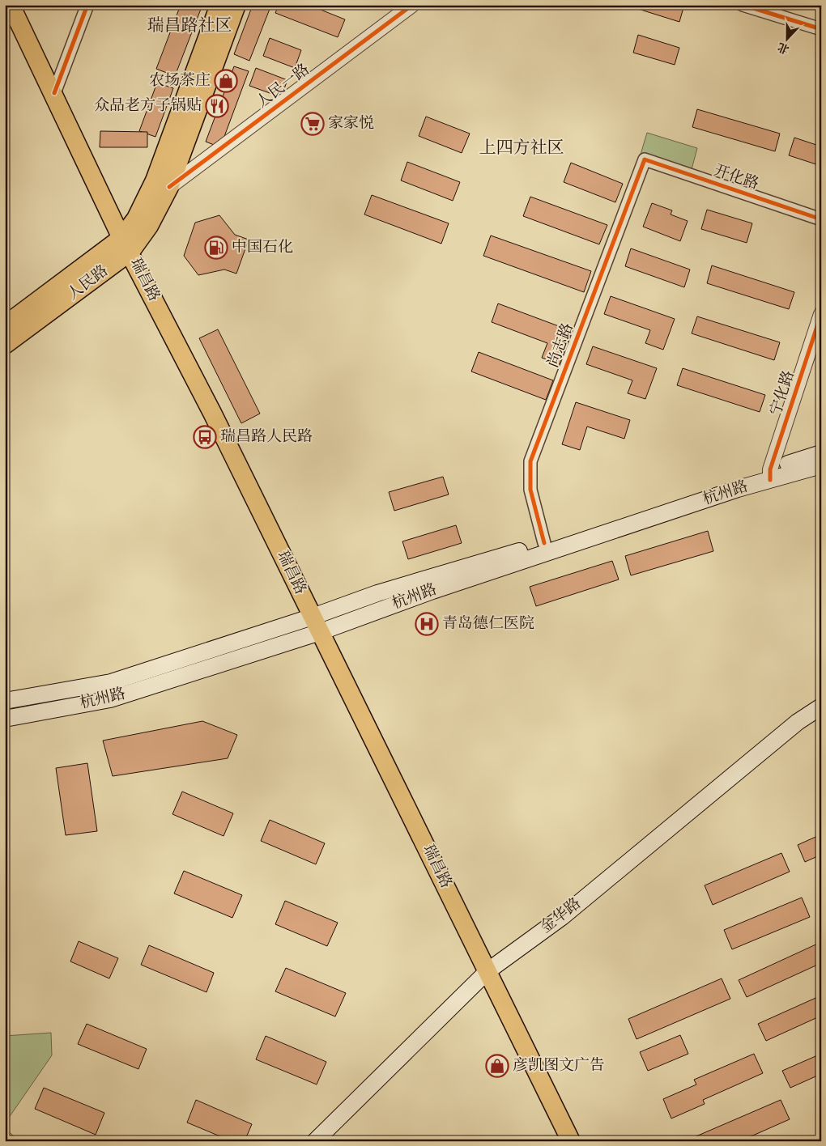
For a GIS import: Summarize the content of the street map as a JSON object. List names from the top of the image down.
{
  "streets": {
    "main road": [
      "瑞昌路",
      "人民路",
      "杭州路",
      "金华路"
    ],
    "street": [
      "人民一路",
      "开化路",
      "尚志路",
      "宁化路"
    ]
  },
  "crossings": [
    ["人民一路", "人民路"],
    ["开化路", "尚志路"],
    ["瑞昌路", "人民路"],
    ["瑞昌路", "杭州路"],
    ["瑞昌路", "金华路"],
    ["尚志路", "杭州路"],
    ["宁化路", "杭州路"]
  ],
  "districts": ["瑞昌路社区", "上四方社区"],
  "places": {
    "shop": ["农场茶庄", "彦凯图文广告"],
    "restaurant": ["众品老方子锅贴"],
    "supermarket": ["家家悦"],
    "fuel station": ["中国石化"],
    "bus stop": ["瑞昌路人民路"],
    "hospital": ["青岛德仁医院"]
  },
  "north": "bottom"
}
